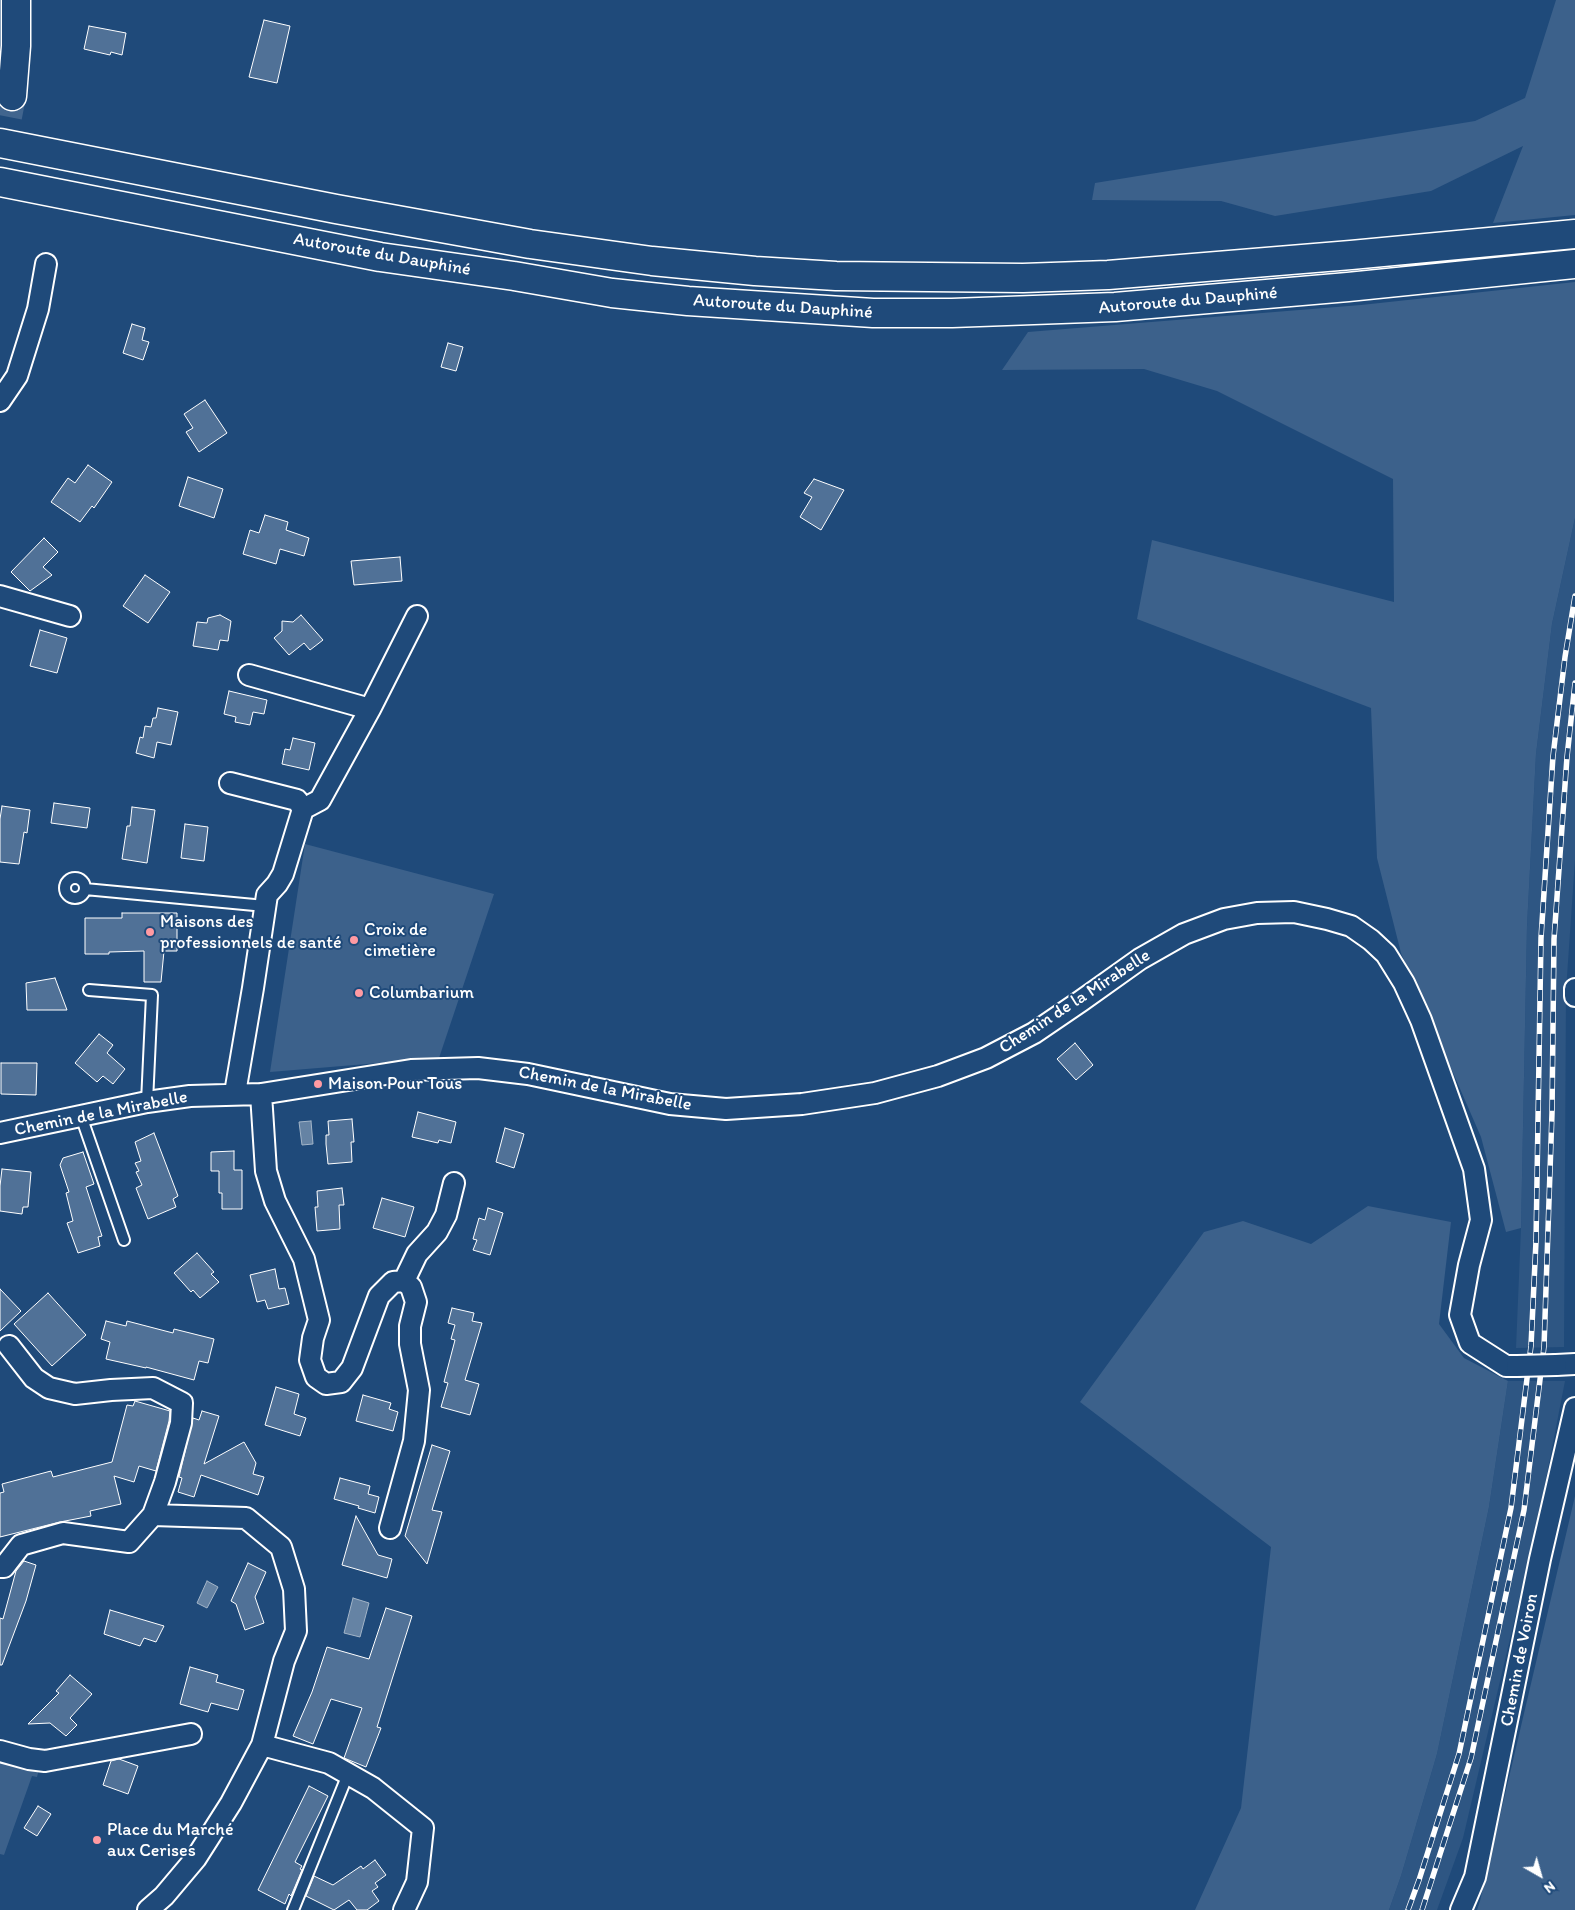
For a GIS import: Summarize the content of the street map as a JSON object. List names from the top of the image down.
{
  "streets": {
    "main road": ["Autoroute du Dauphiné"],
    "street": ["Chemin de la Mirabelle", "Chemin de Voiron"]
  },
  "places": [
    "Maisons des professionnels de santé",
    "Croix de cimetière",
    "Columbarium",
    "Maison Pour Tous",
    "Place du Marché aux Cerises"
  ],
  "north": "bottom right"
}
